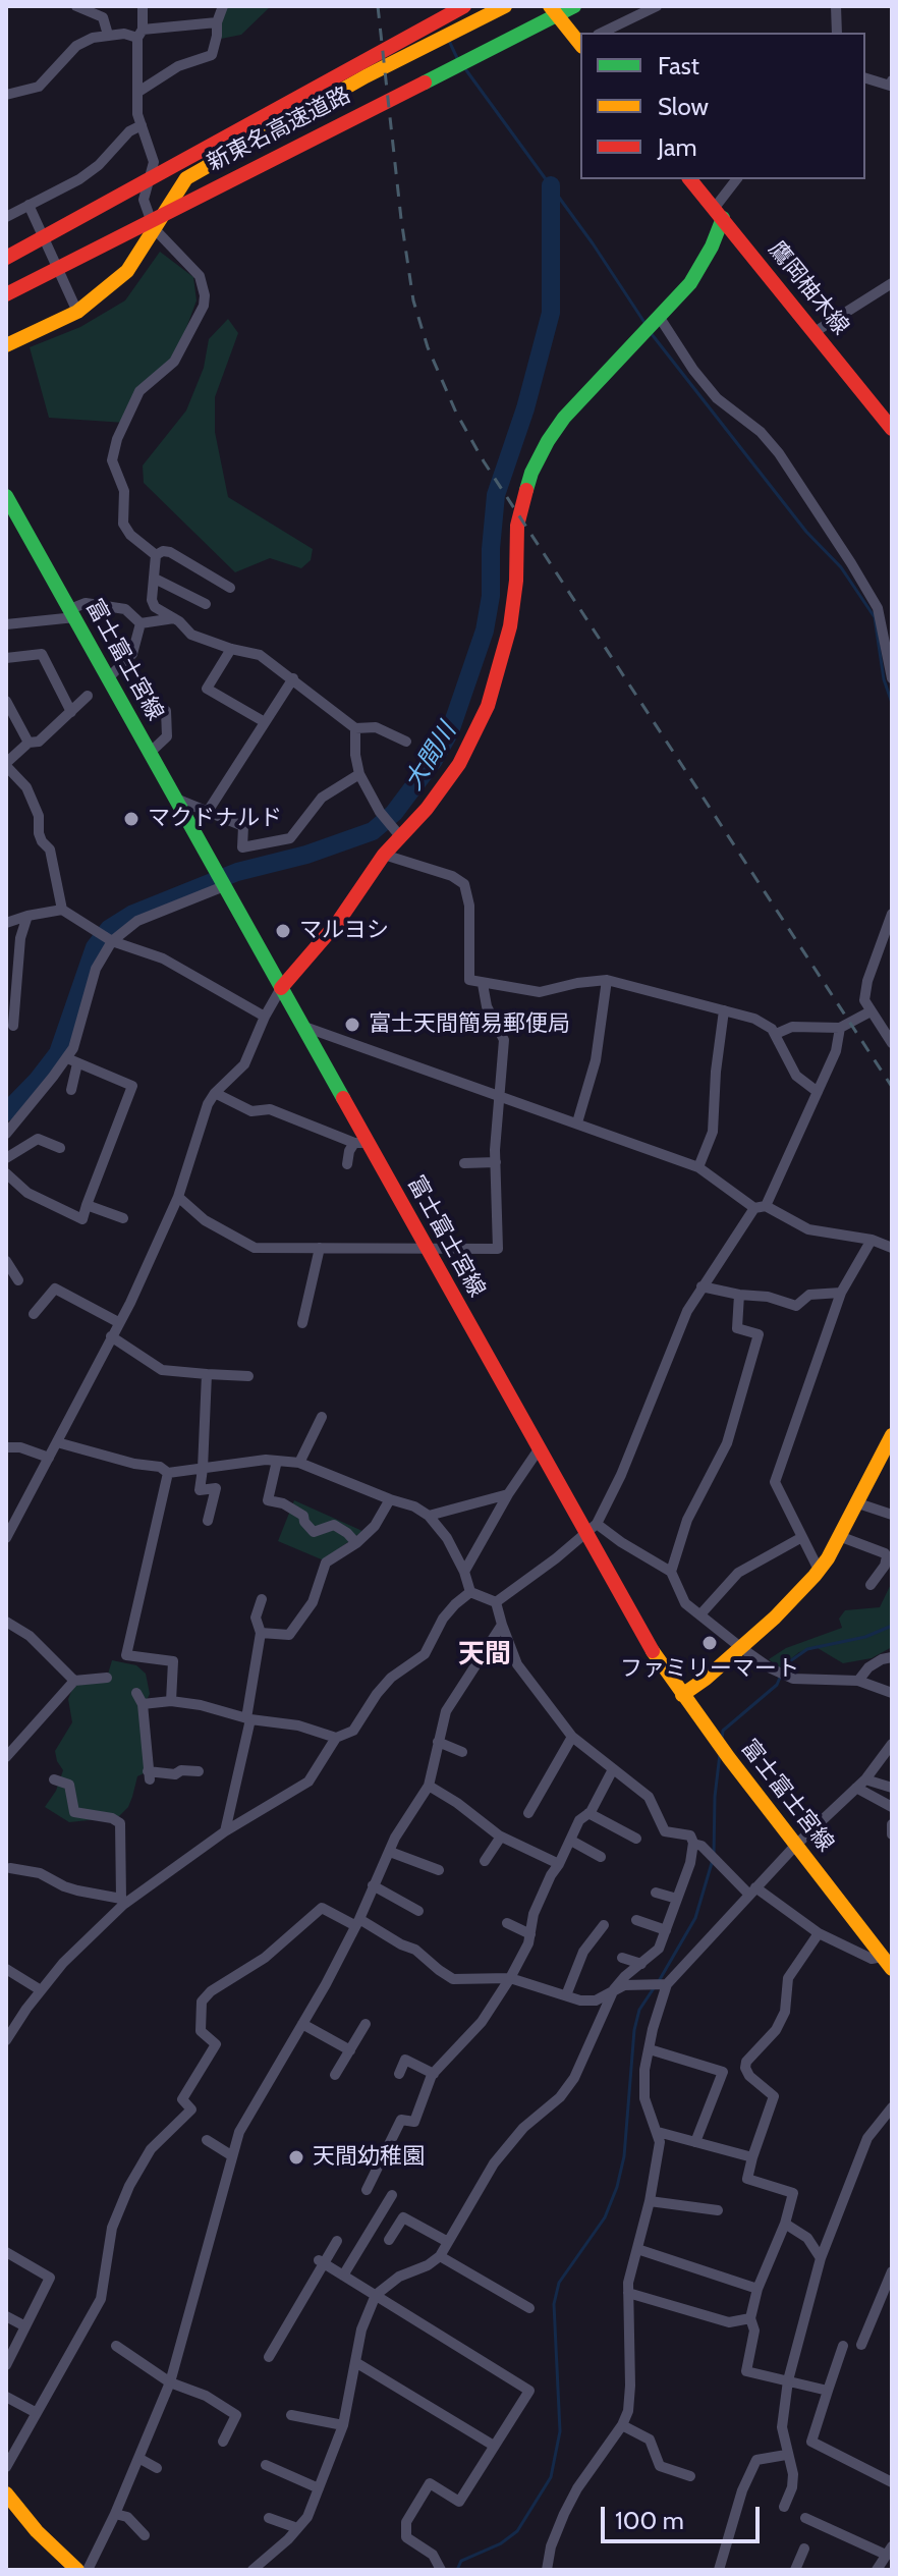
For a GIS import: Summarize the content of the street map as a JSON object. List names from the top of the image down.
{
  "streets": {
    "main road": ["新東名高速道路", "鷹岡柚木線", "富士富士宮線"]
  },
  "districts": ["天間"],
  "water": ["大間川"],
  "places": [
    "マクドナルド",
    "マルヨシ",
    "富士天間簡易郵便局",
    "ファミリーマート",
    "天間幼稚園"
  ],
  "legend": ["Fast", "Slow", "Jam"],
  "scale_bar": "100 m"
}
